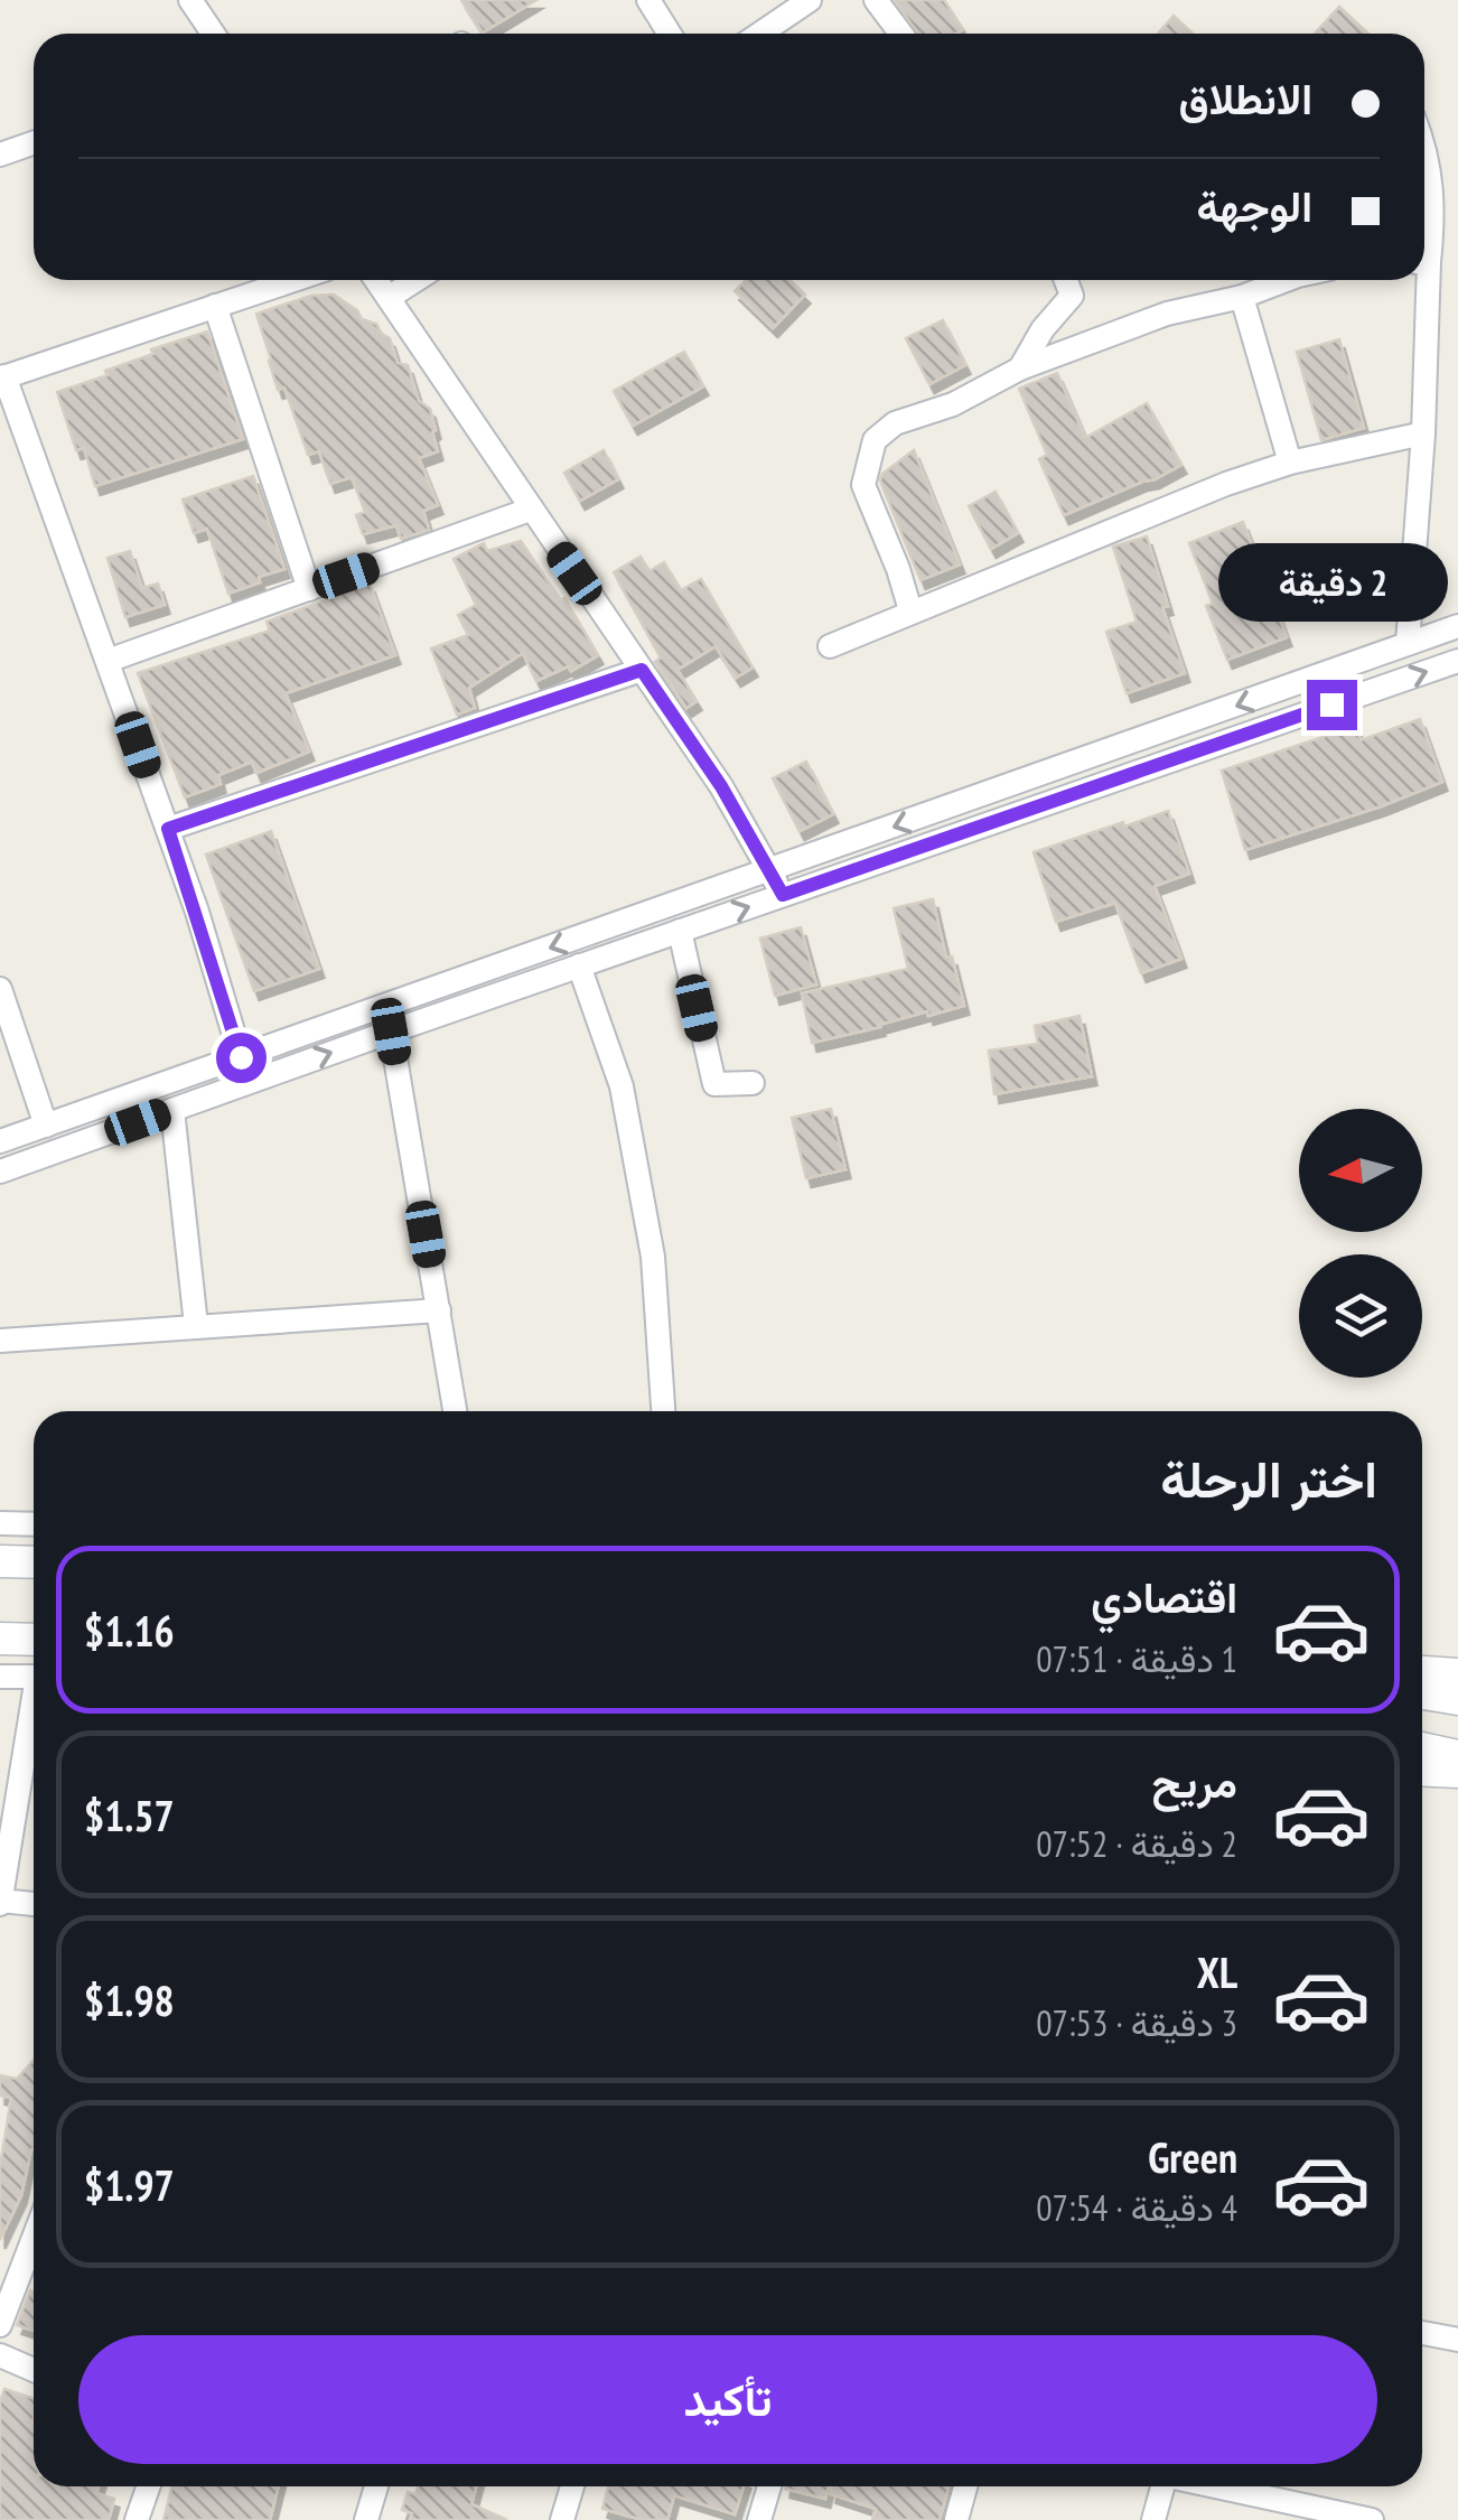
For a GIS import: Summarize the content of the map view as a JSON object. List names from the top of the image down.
{
  "north": "left",
  "page": {
    "banner": ["الانطلاق", "الوجهة"],
    "bubble": "2 دقيقة",
    "heading": "اختر الرحلة",
    "list": [
      {
        "name": "اقتصادي",
        "note": "1 دقيقة · 07:51",
        "value": "$1.16"
      },
      {
        "name": "مريح",
        "note": "2 دقيقة · 07:52",
        "value": "$1.57"
      },
      {
        "name": "XL",
        "note": "3 دقيقة · 07:53",
        "value": "$1.98"
      },
      {
        "name": "Green",
        "note": "4 دقيقة · 07:54",
        "value": "$1.97"
      }
    ],
    "buttons": "تأكيد"
  }
}
